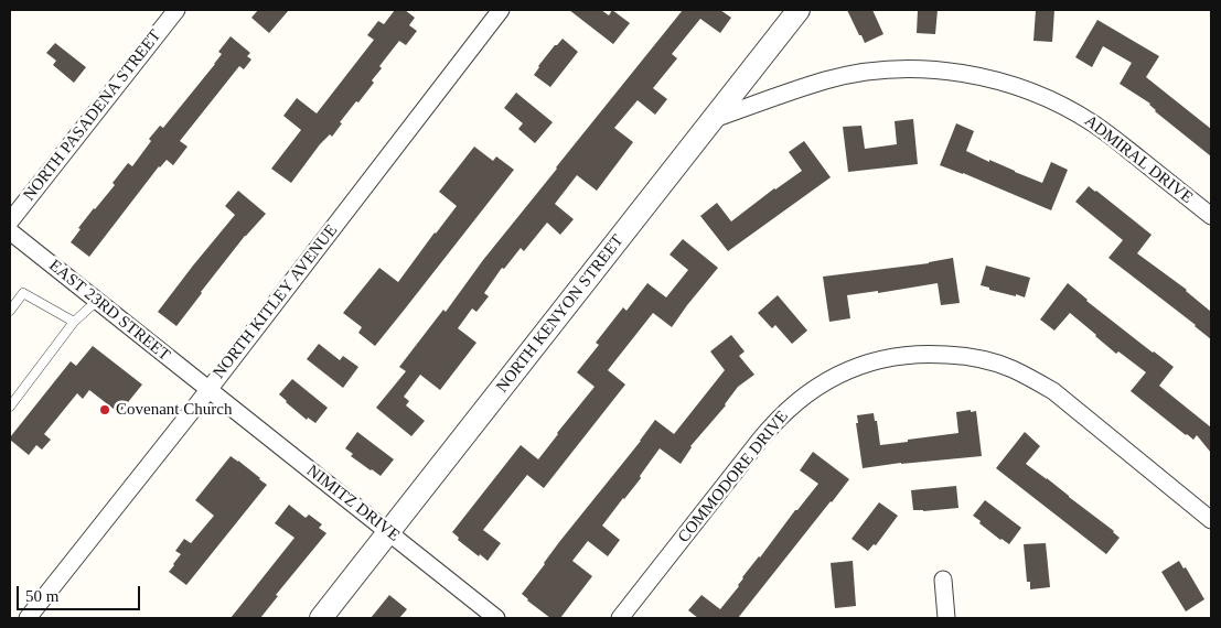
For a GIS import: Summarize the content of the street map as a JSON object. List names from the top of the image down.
{
  "streets": {
    "street": [
      "NORTH PASADENA STREET",
      "ADMIRAL DRIVE",
      "NORTH KITLEY AVENUE",
      "EAST 23RD STREET",
      "NORTH KENYON STREET",
      "COMMODORE DRIVE",
      "NIMITZ DRIVE"
    ]
  },
  "crossings": [
    ["ADMIRAL DRIVE", "NORTH KENYON STREET"],
    ["NORTH KITLEY AVENUE", "EAST 23RD STREET"],
    ["NORTH KITLEY AVENUE", "NIMITZ DRIVE"],
    ["EAST 23RD STREET", "NIMITZ DRIVE"],
    ["NORTH KENYON STREET", "NIMITZ DRIVE"]
  ],
  "places": ["Covenant Church"],
  "scale_bar": "50 m"
}
